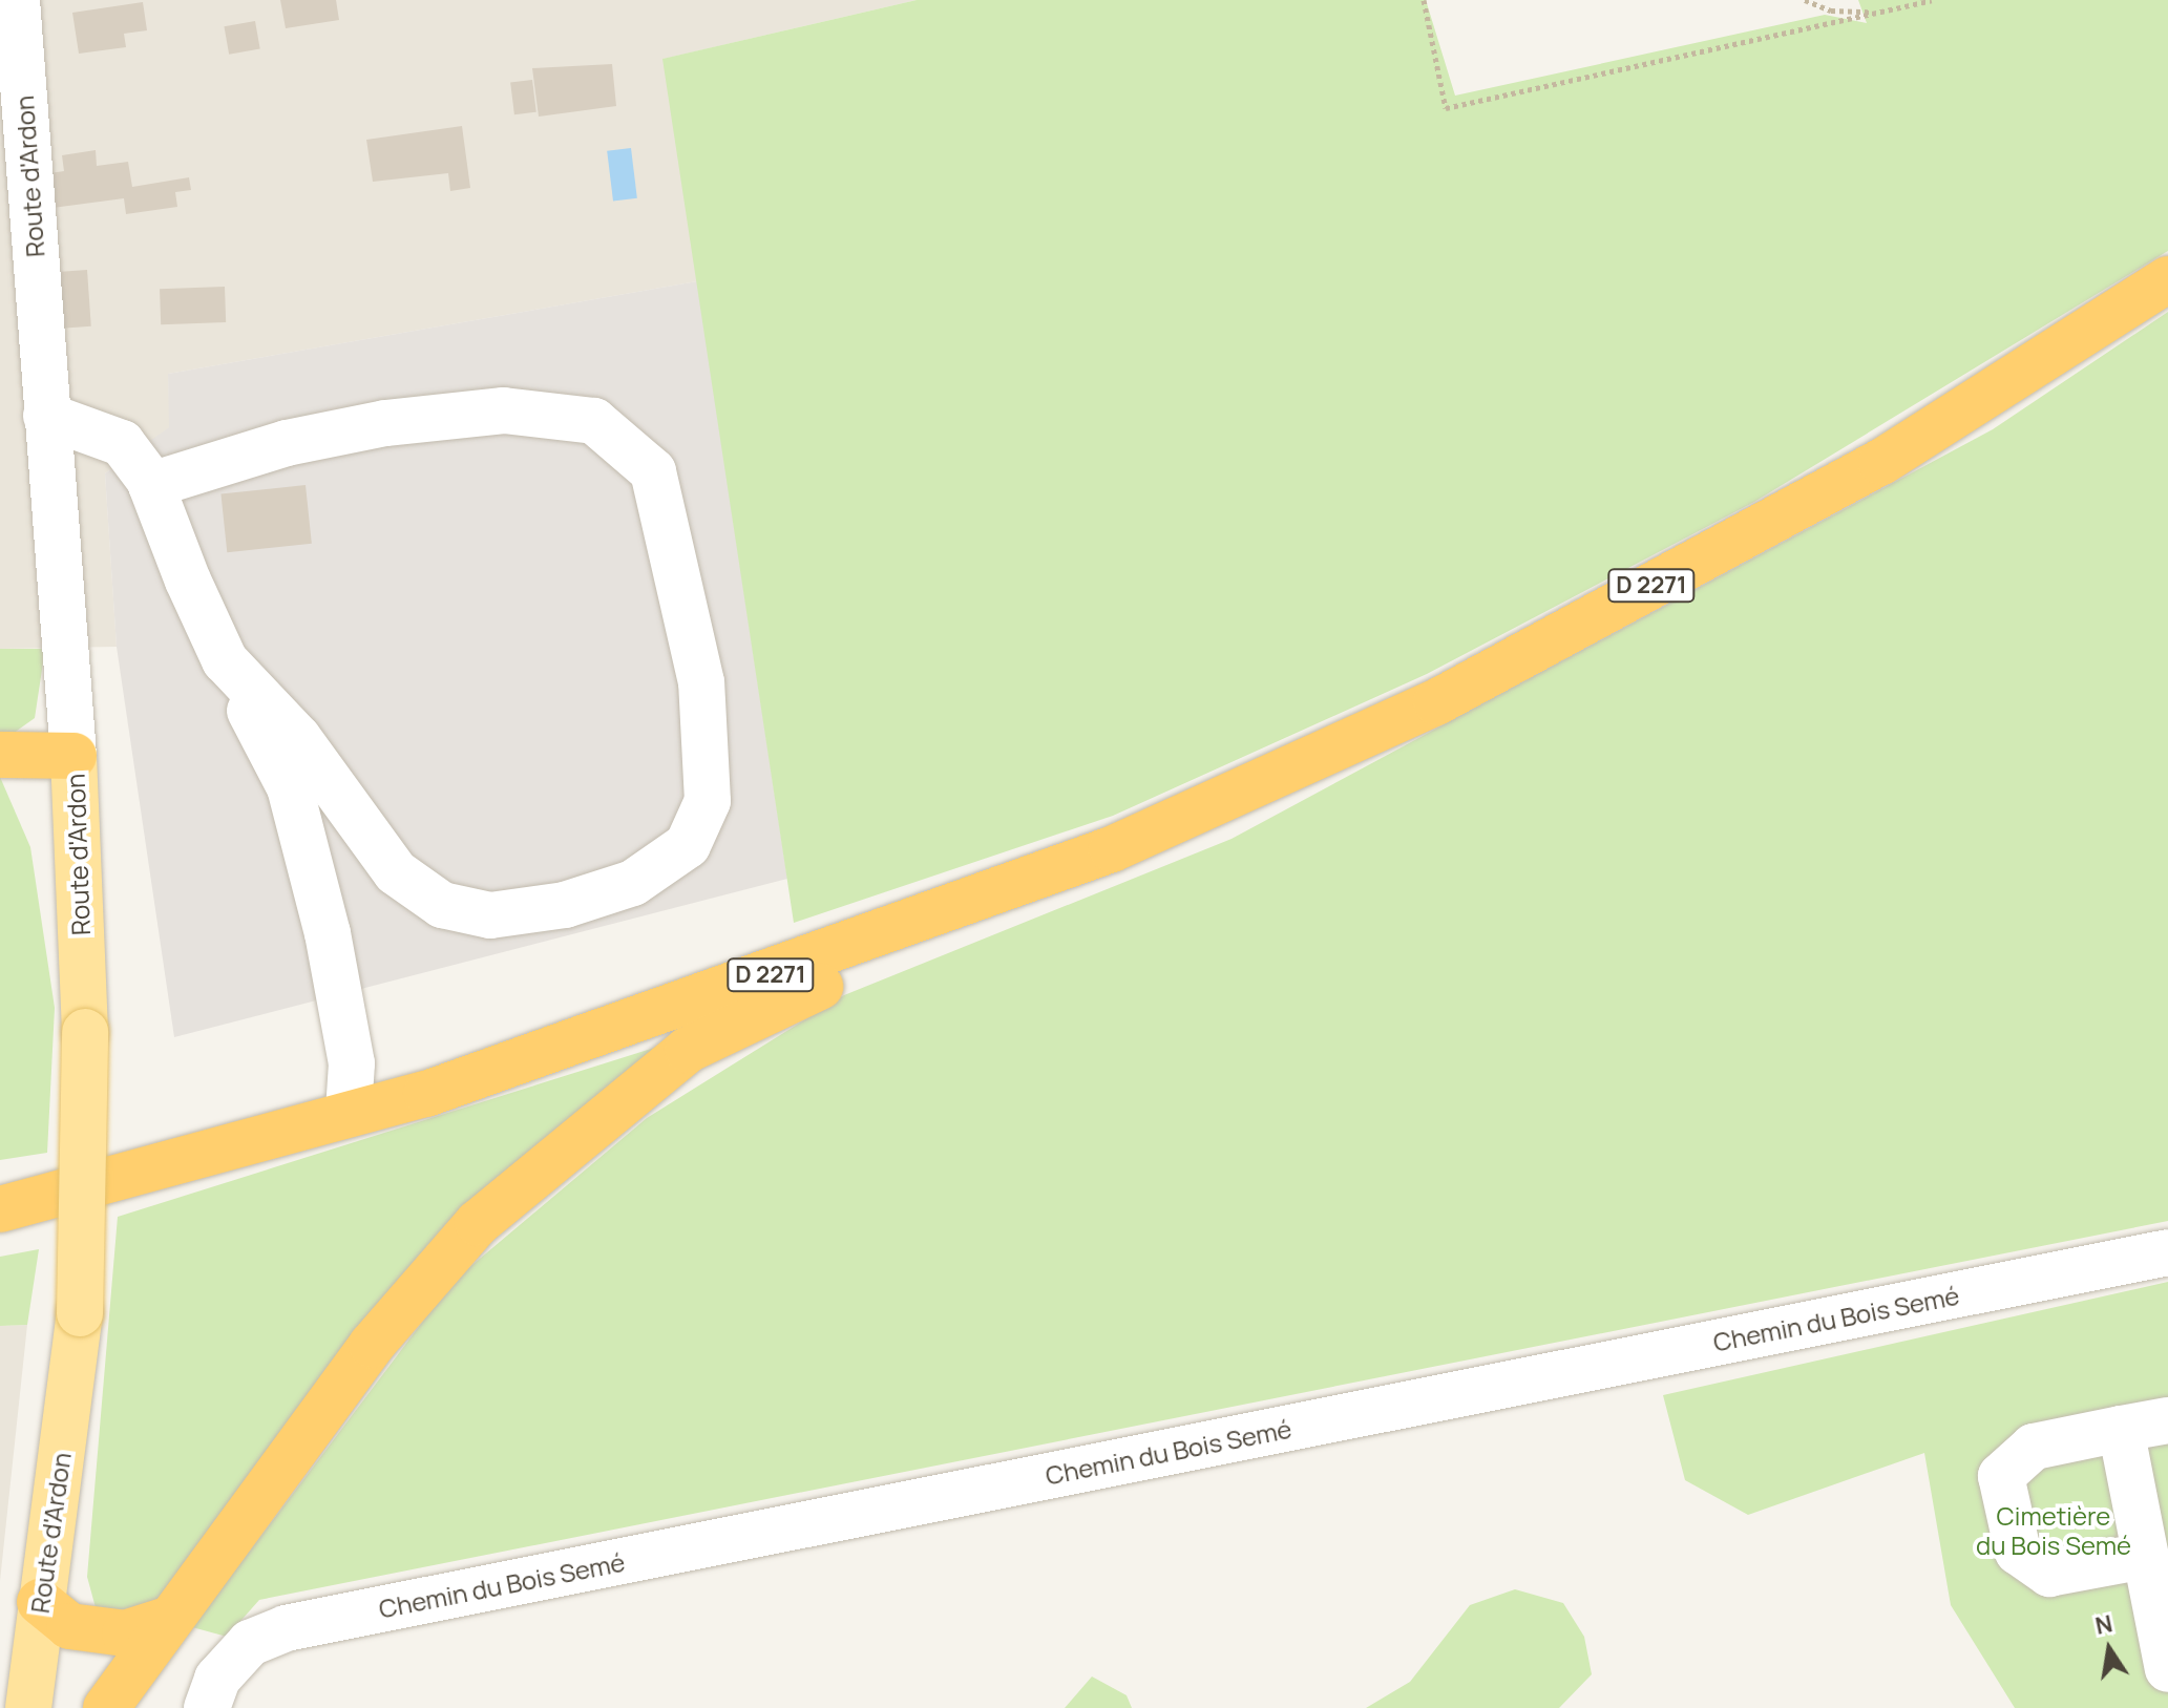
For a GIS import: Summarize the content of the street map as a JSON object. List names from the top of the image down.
{
  "streets": {
    "highway": ["D 2271"],
    "main road": ["Route d'Ardon"],
    "street": ["Chemin du Bois Semé"]
  },
  "parks": ["Cimetière du Bois Semé"],
  "north": "top"
}
